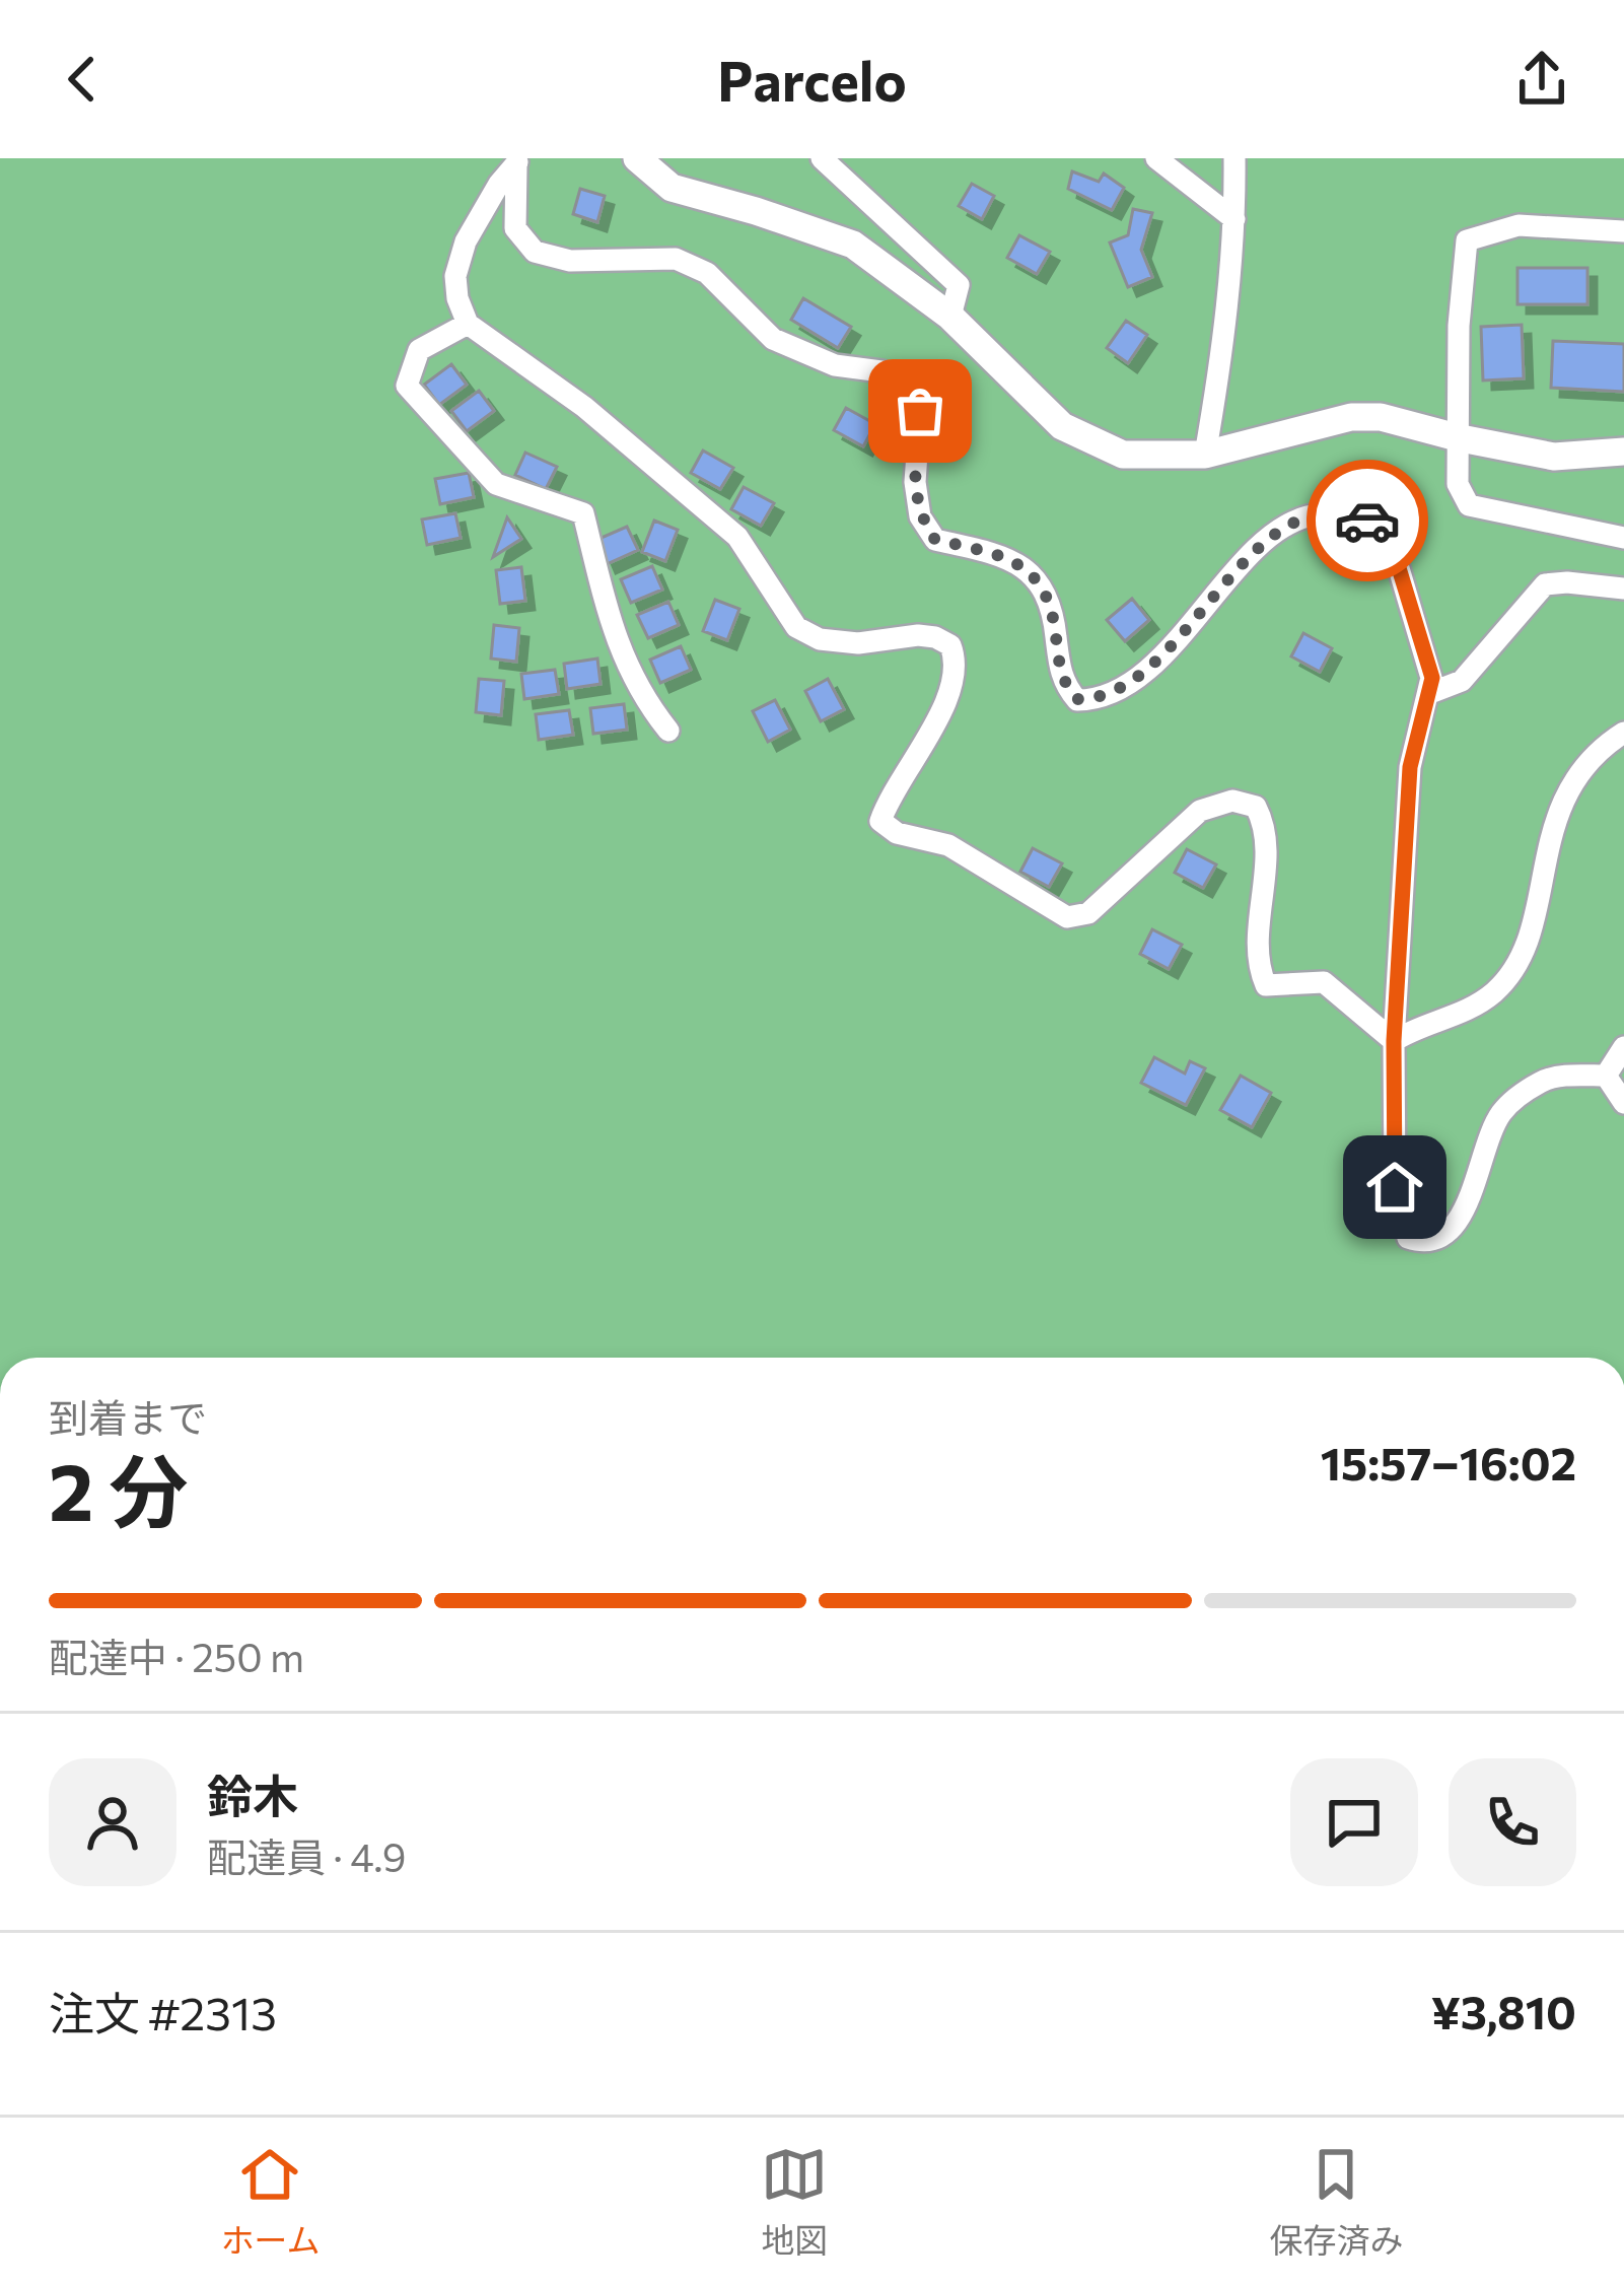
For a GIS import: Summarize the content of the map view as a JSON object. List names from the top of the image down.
{
  "page": {
    "header": "Parcelo",
    "heading": ["2 分", "到着まで", "15:57–16:02"],
    "panel": [
      "鈴木",
      "配達員 · 4.9",
      "注文 #2313",
      "¥3,810"
    ],
    "bar": "配達中 · 250 m",
    "tabs": ["ホーム", "地図", "保存済み"]
  }
}
